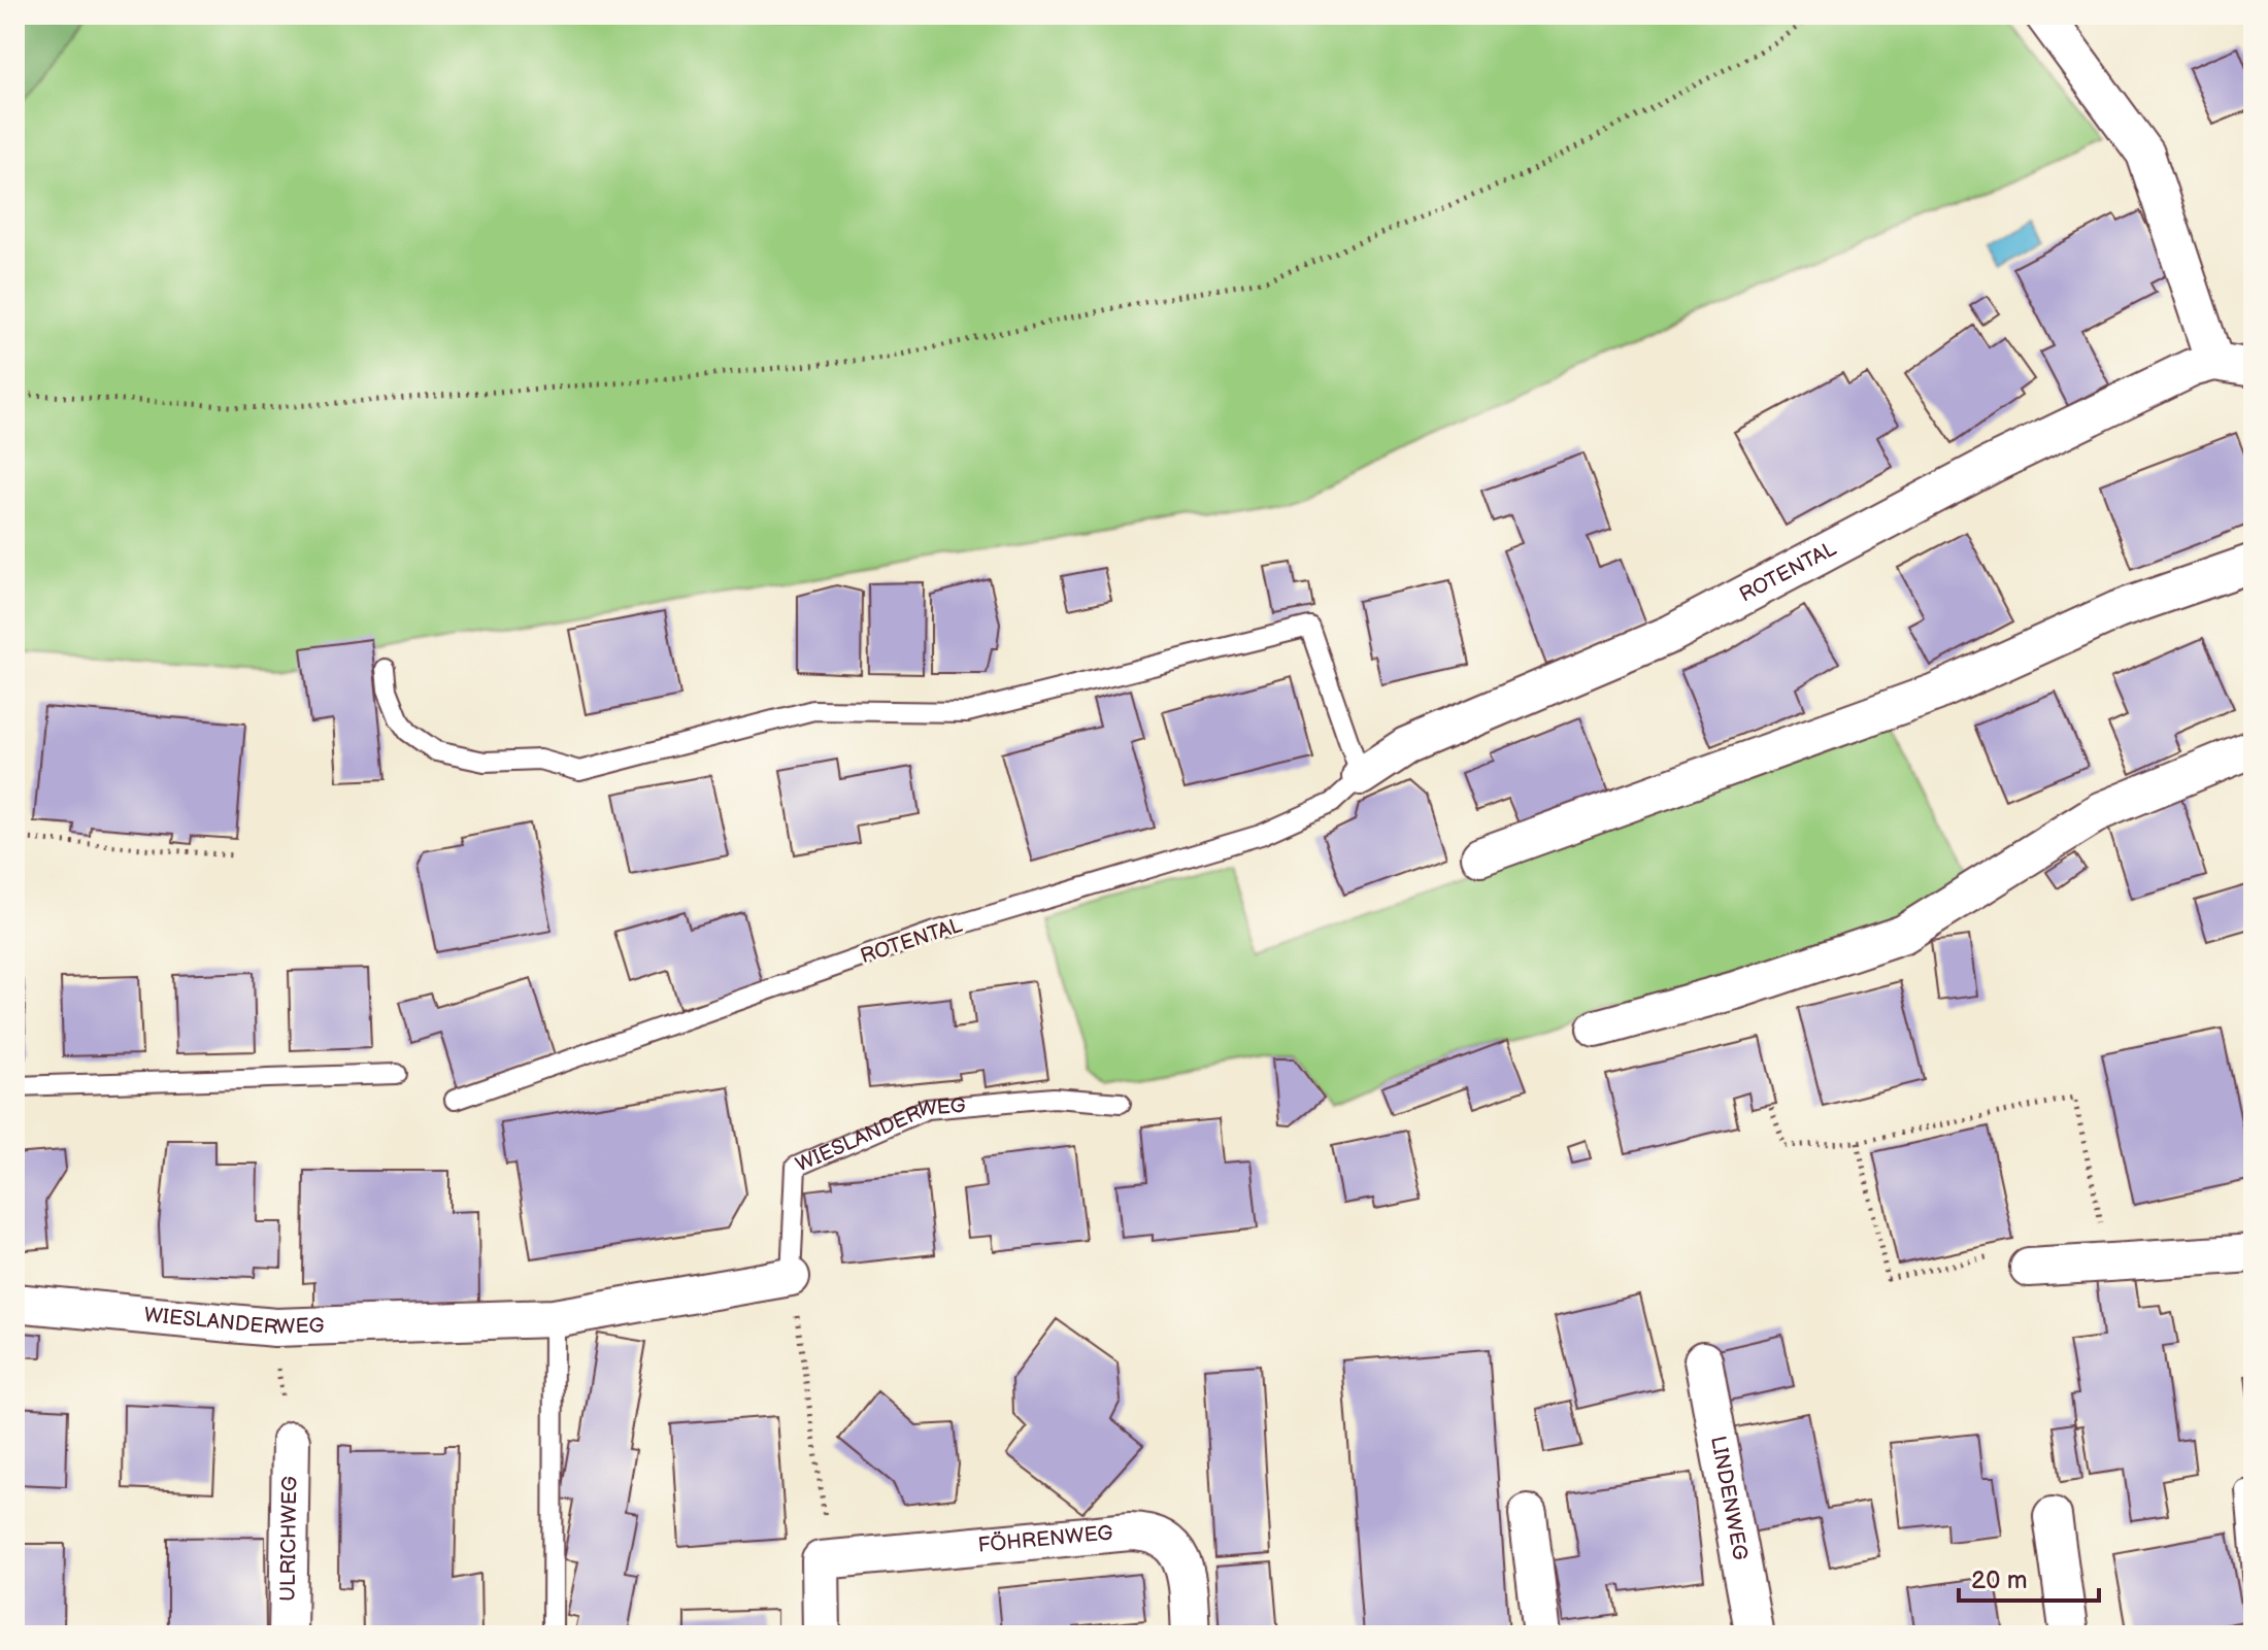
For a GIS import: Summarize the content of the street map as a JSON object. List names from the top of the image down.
{
  "streets": {
    "street": [
      "ROTENTAL",
      "WIESLANDERWEG",
      "LINDENWEG",
      "ULRICHWEG",
      "FÖHRENWEG"
    ]
  },
  "scale_bar": "20 m"
}
